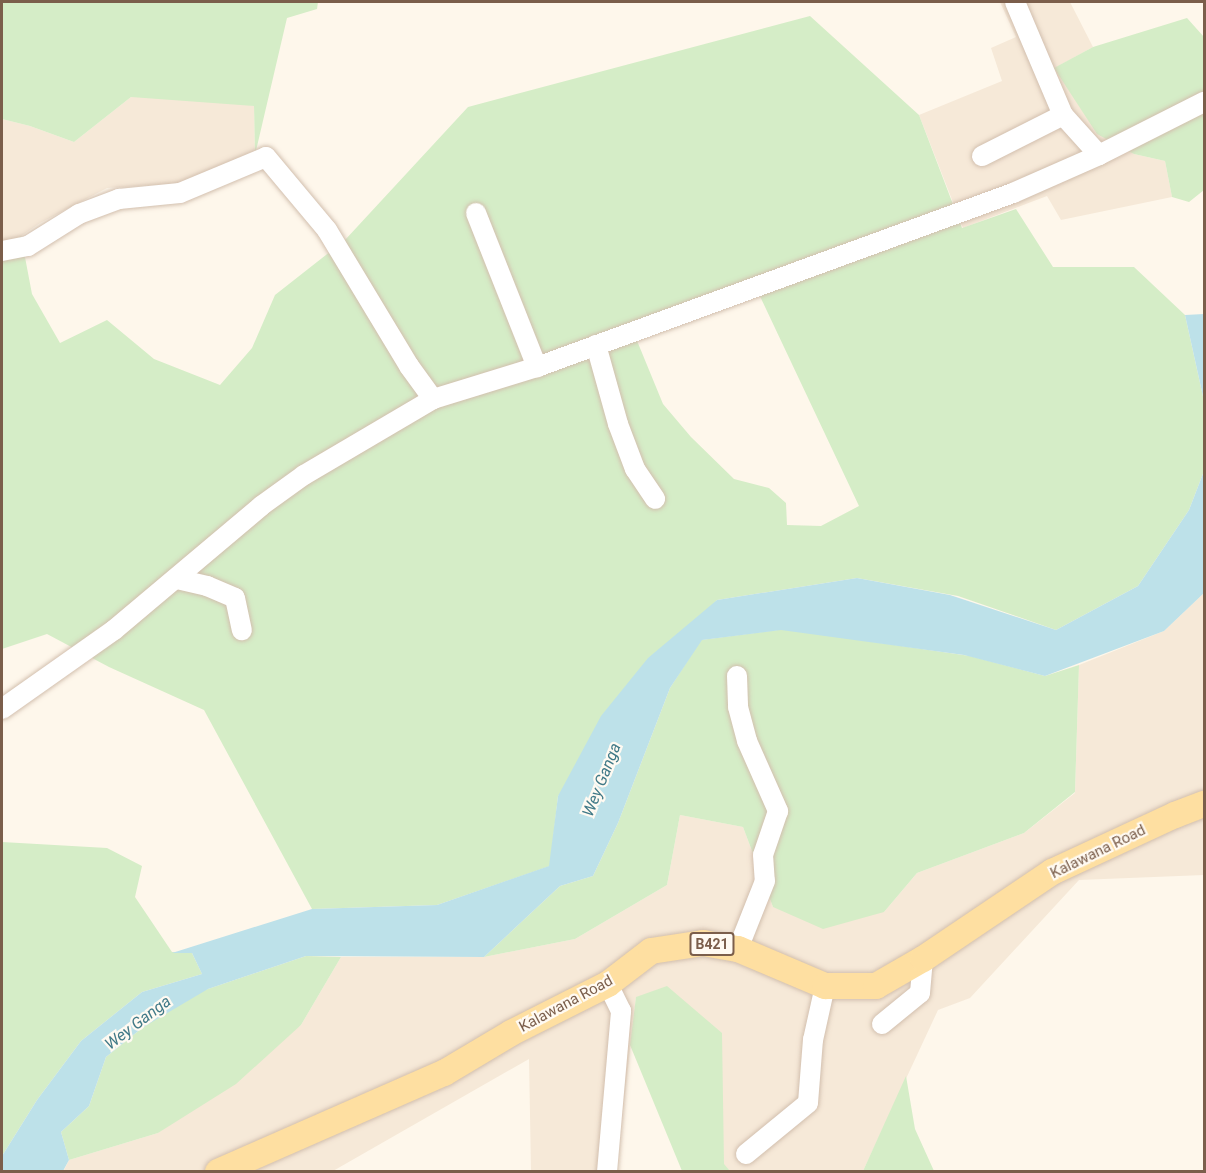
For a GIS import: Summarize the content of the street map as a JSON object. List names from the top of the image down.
{
  "streets": {
    "main road": ["Kalawana Road", "B421"]
  },
  "water": ["Wey Ganga"]
}
